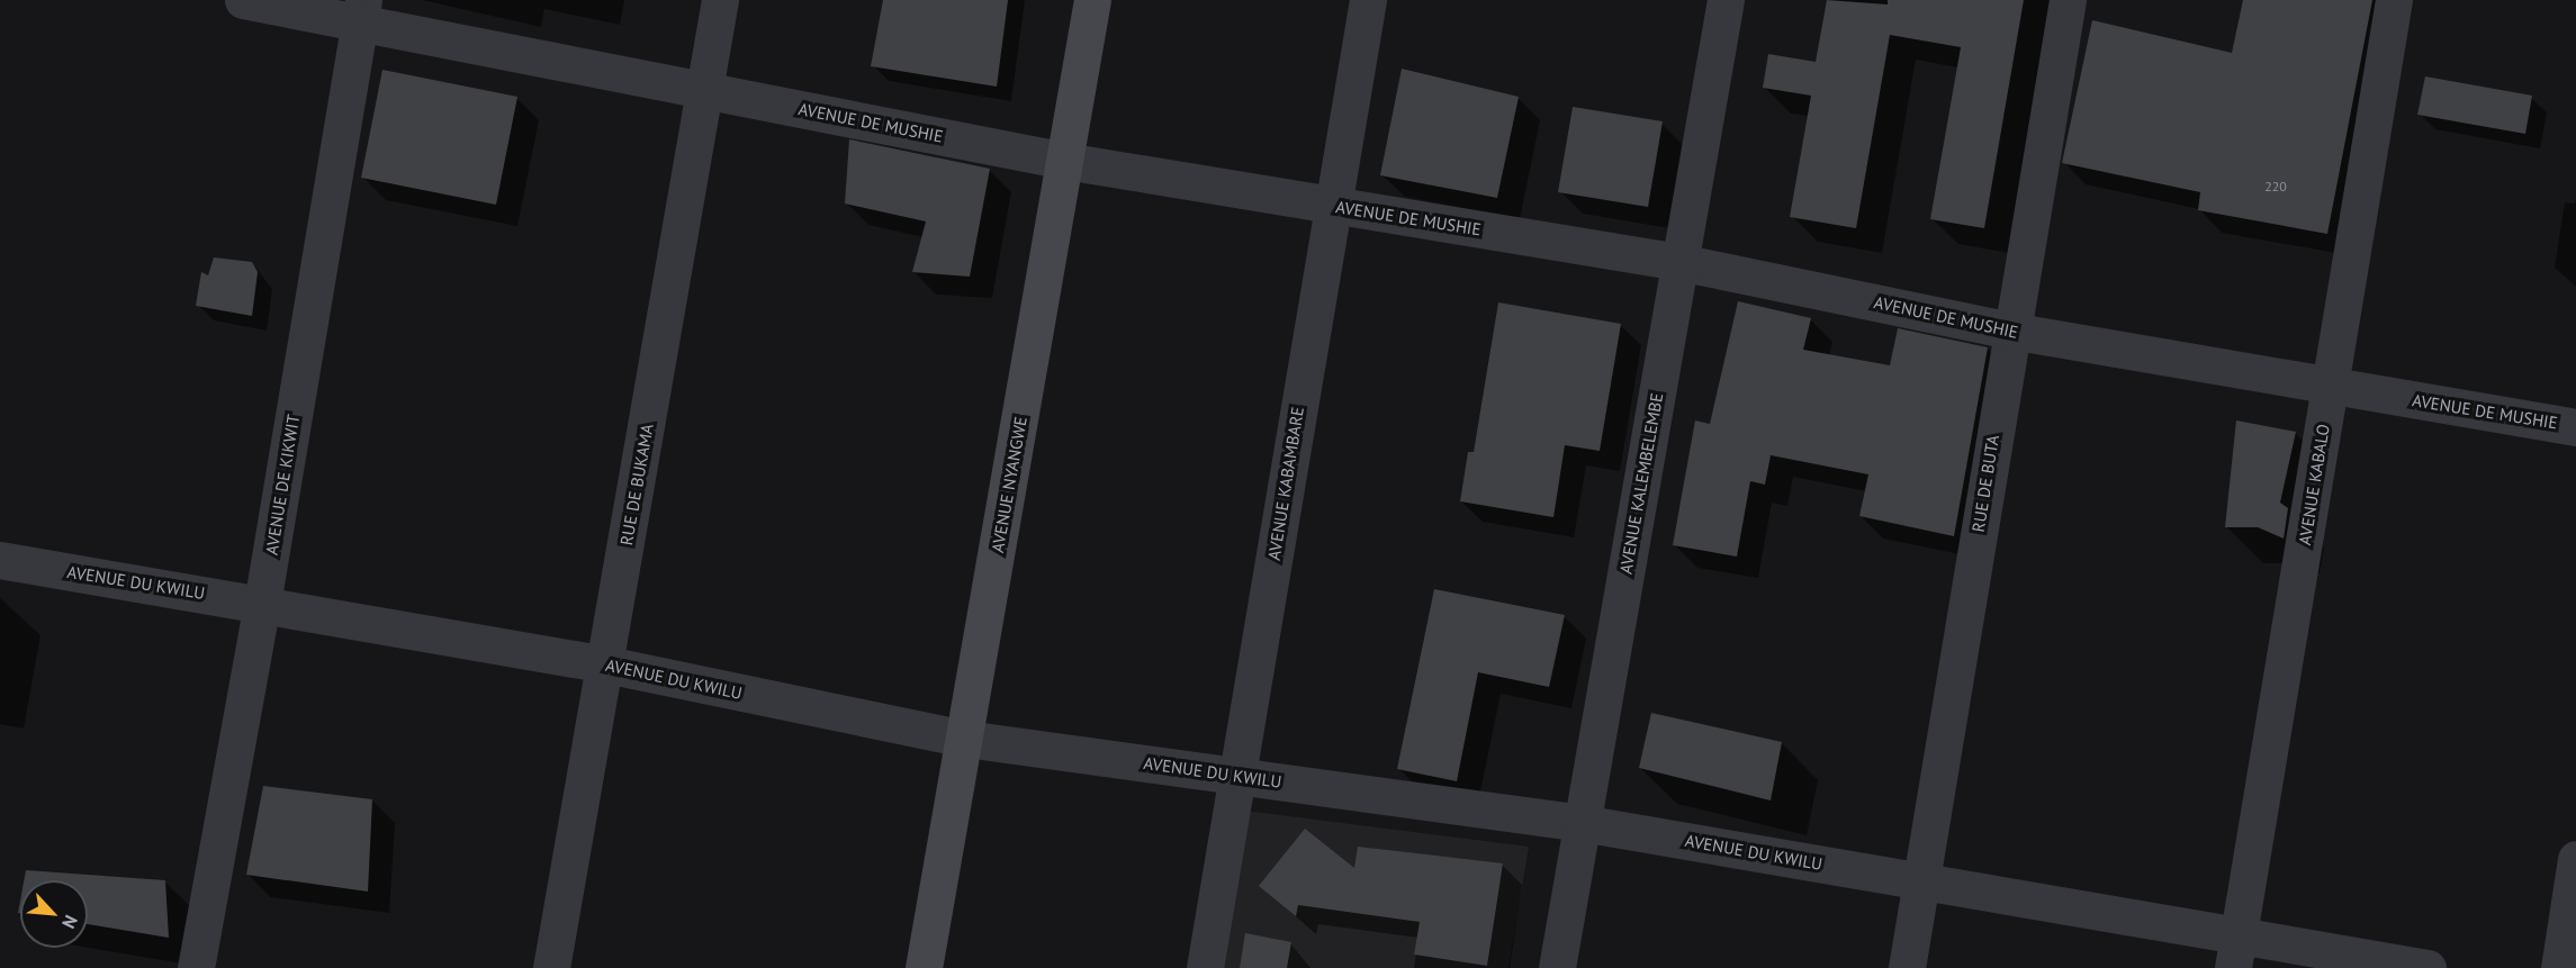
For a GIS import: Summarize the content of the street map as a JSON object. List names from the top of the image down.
{
  "streets": {
    "main road": ["AVENUE NYANGWE"],
    "street": [
      "AVENUE DE MUSHIE",
      "AVENUE KABAMBARE",
      "AVENUE KALEMBELEMBE",
      "RUE DE BUTA",
      "AVENUE DE KIKWIT",
      "RUE DE BUKAMA",
      "AVENUE KABALO",
      "AVENUE DU KWILU"
    ]
  },
  "crossings": [
    ["AVENUE DE MUSHIE", "AVENUE KABAMBARE"],
    ["AVENUE DE MUSHIE", "AVENUE KALEMBELEMBE"],
    ["AVENUE DE MUSHIE", "RUE DE BUTA"],
    ["AVENUE DE MUSHIE", "AVENUE DE KIKWIT"],
    ["AVENUE DE MUSHIE", "RUE DE BUKAMA"],
    ["AVENUE DE MUSHIE", "AVENUE NYANGWE"],
    ["AVENUE DE MUSHIE", "AVENUE KABALO"],
    ["AVENUE KABAMBARE", "AVENUE DU KWILU"],
    ["AVENUE KALEMBELEMBE", "AVENUE DU KWILU"],
    ["RUE DE BUTA", "AVENUE DU KWILU"],
    ["AVENUE DE KIKWIT", "AVENUE DU KWILU"],
    ["RUE DE BUKAMA", "AVENUE DU KWILU"],
    ["AVENUE NYANGWE", "AVENUE DU KWILU"],
    ["AVENUE KABALO", "AVENUE DU KWILU"]
  ],
  "house_numbers": ["220"],
  "north": "bottom right"
}
